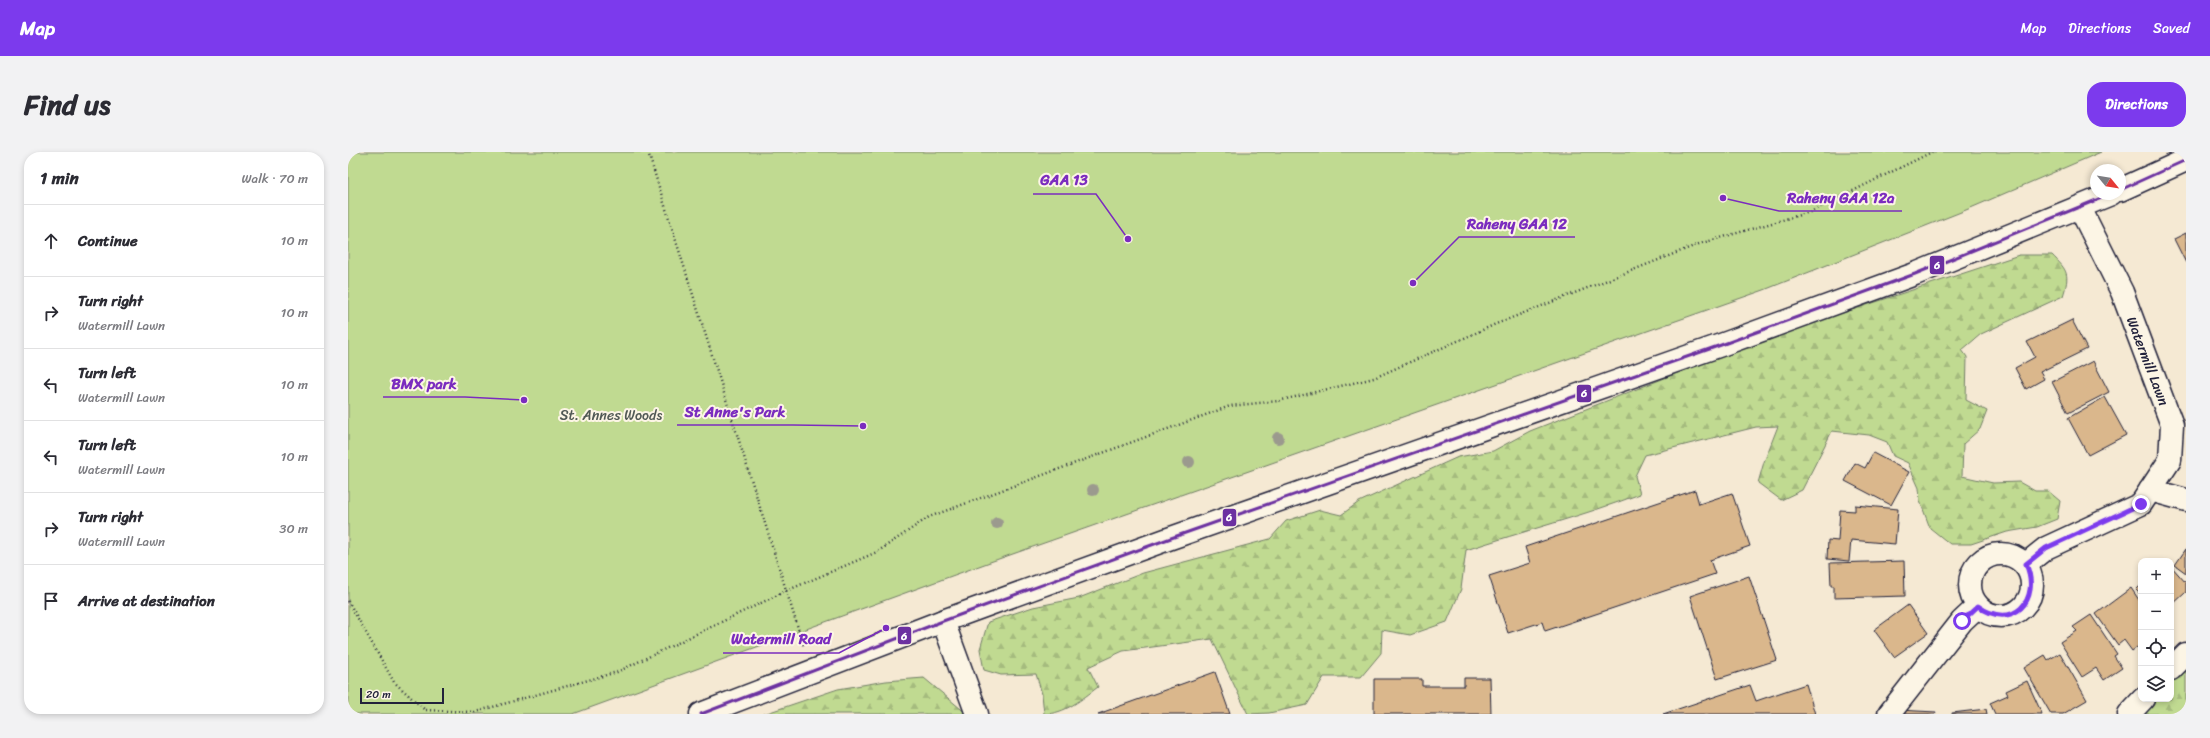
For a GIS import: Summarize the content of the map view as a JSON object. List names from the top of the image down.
{
  "streets": {
    "main road": ["Watermill Lawn"]
  },
  "parks": ["St. Annes Woods"],
  "places": [
    "Raheny GAA 12a",
    "GAA 13",
    "Raheny GAA 12",
    "BMX park",
    "St Anne's Park",
    "Watermill Road"
  ],
  "lines": ["transit line 6"],
  "scale_bar": "20 m",
  "north": "bottom right",
  "page": {
    "header": "Map",
    "nav": ["Map", "Directions", "Saved"],
    "title": "Find us",
    "buttons": "Directions",
    "heading": ["1 min", "Walk · 70 m"],
    "list": [
      ["Continue", "10 m"],
      ["Turn right", "Watermill Lawn", "10 m"],
      ["Turn left", "Watermill Lawn", "10 m"],
      ["Turn left", "Watermill Lawn", "10 m"],
      ["Turn right", "Watermill Lawn", "30 m"],
      "Arrive at destination"
    ],
    "map_buttons": ["+", "−"],
    "scale": "20 m"
  }
}
